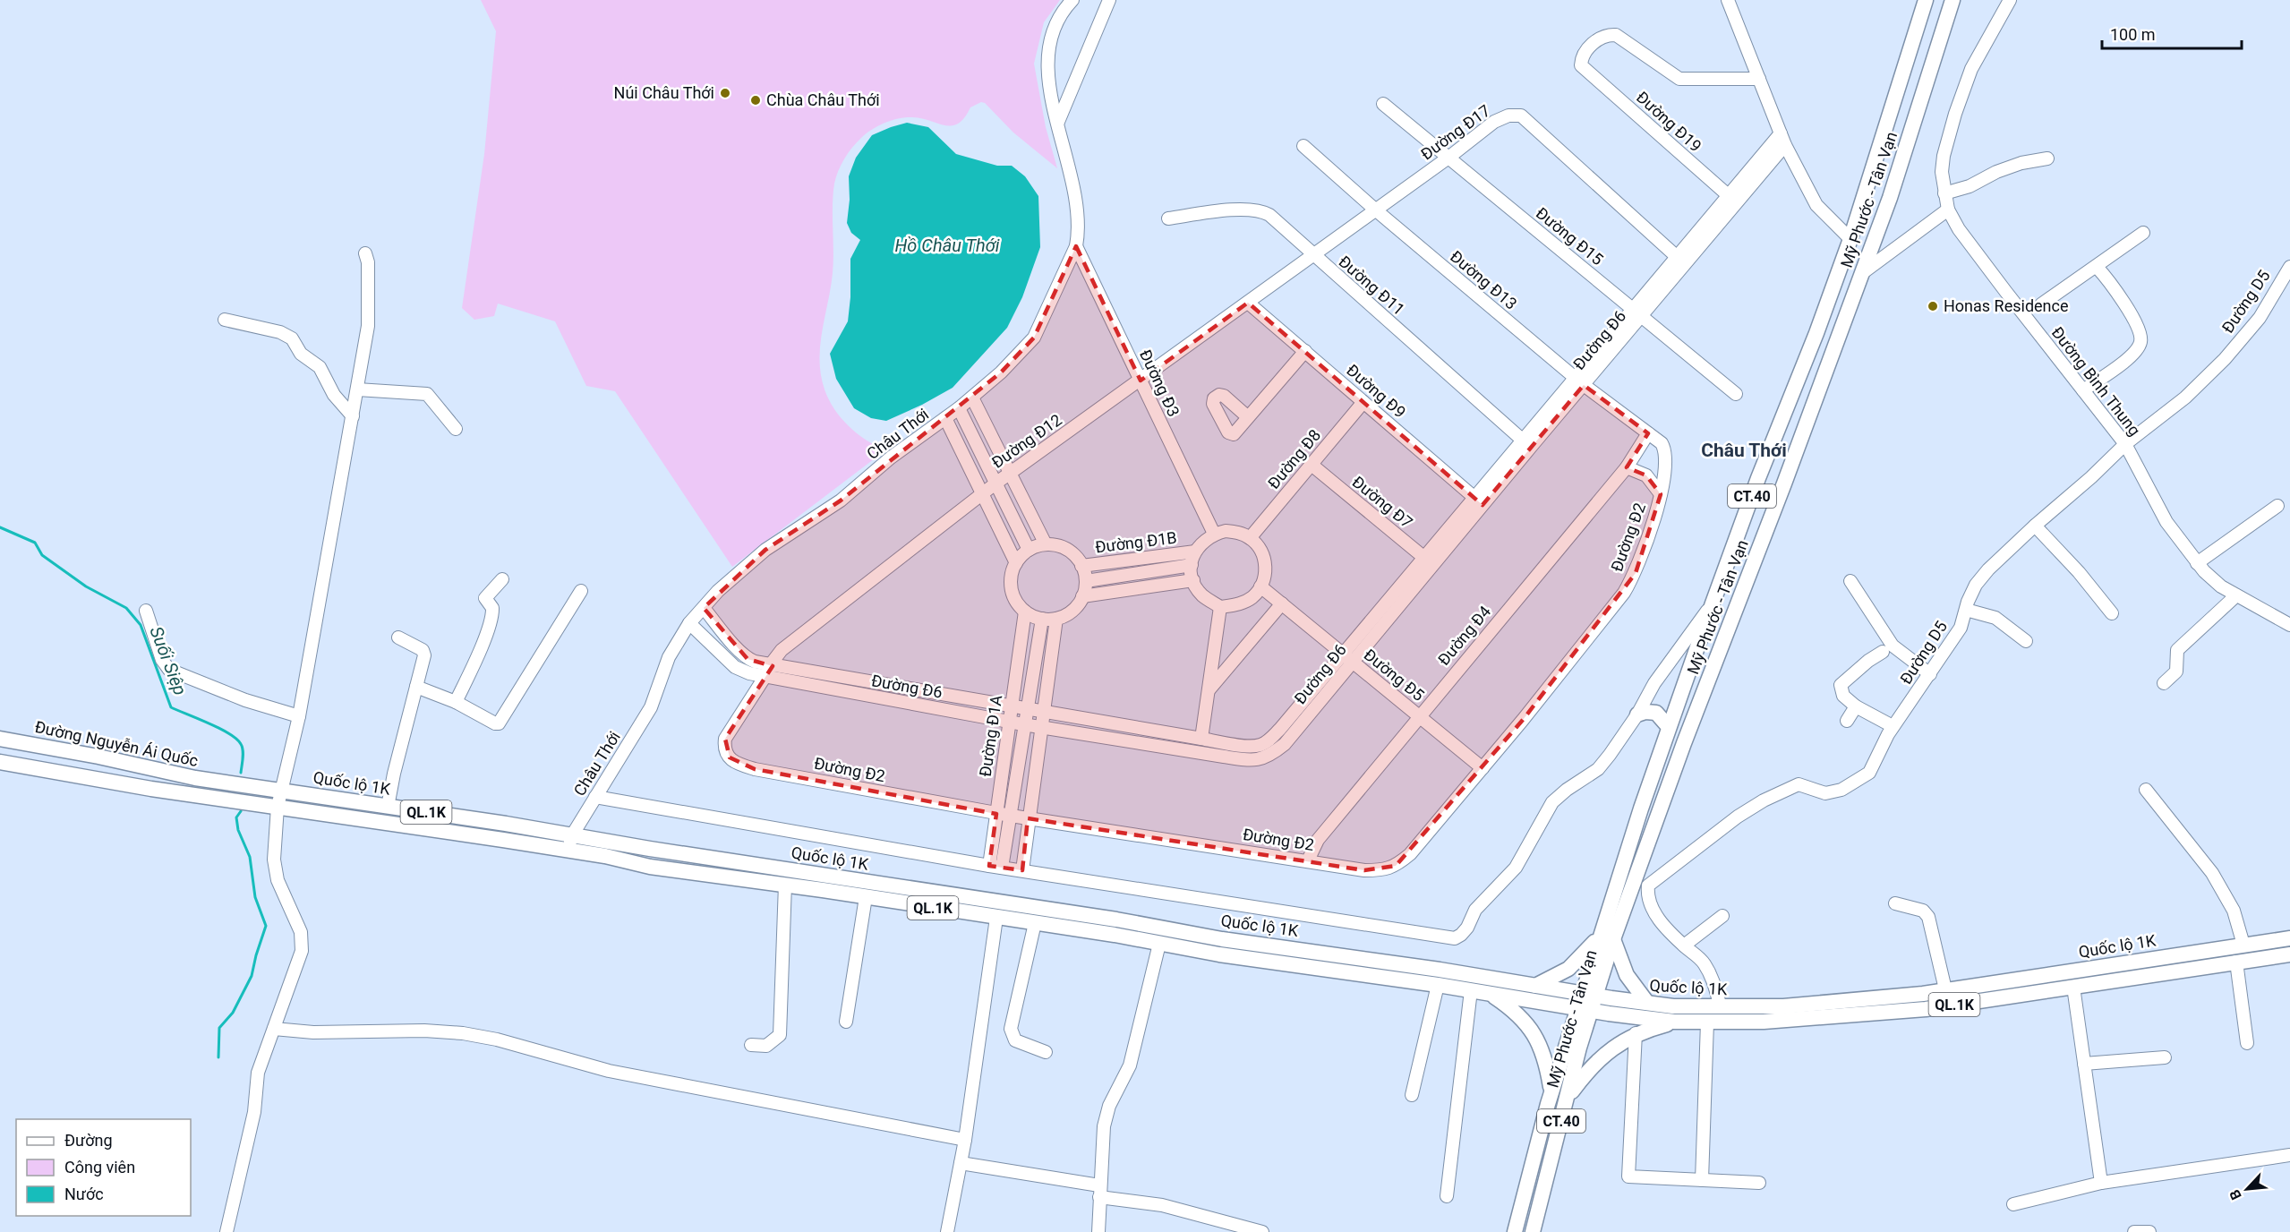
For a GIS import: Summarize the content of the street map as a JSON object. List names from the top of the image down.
{
  "streets": {
    "main road": [
      "Mỹ Phước - Tân Vạn",
      "CT.40",
      "Đường Nguyễn Ái Quốc",
      "Quốc lộ 1K",
      "QL.1K"
    ],
    "street": [
      "Đường Đ19",
      "Đường Đ17",
      "Đường Đ15",
      "Đường Đ13",
      "Đường Đ11",
      "Đường D5",
      "Đường Đ6",
      "Đường Bình Thung",
      "Đường Đ3",
      "Đường Đ9",
      "Châu Thới",
      "Đường Đ12",
      "Đường Đ8",
      "Đường Đ7",
      "Đường Đ2",
      "Đường Đ1B",
      "Đường Đ4",
      "Đường Đ5",
      "Đường Đ1A"
    ]
  },
  "crossings": [
    ["Đường Đ19", "Đường Đ6"],
    ["Đường Đ17", "Đường Đ15"],
    ["Đường Đ17", "Đường Đ13"],
    ["Đường Đ17", "Đường Đ11"],
    ["Đường Đ17", "Đường Đ6"],
    ["Đường Đ17", "Đường Đ12"],
    ["Mỹ Phước - Tân Vạn", "Quốc lộ 1K"],
    ["Đường Đ15", "Đường Đ6"],
    ["Đường Đ13", "Đường Đ6"],
    ["Đường Đ13", "Đường Đ2"],
    ["Đường Đ13", "Đường Đ4"],
    ["Đường Đ11", "Đường Đ6"],
    ["Đường Đ11", "Đường Đ12"],
    ["Đường D5", "Đường Bình Thung"],
    ["Đường Đ6", "Đường Đ9"],
    ["Đường Đ6", "Châu Thới"],
    ["Đường Đ6", "Đường Đ12"],
    ["Đường Đ6", "Đường Đ7"],
    ["Đường Đ6", "Đường Đ2"],
    ["Đường Đ6", "Đường Đ5"],
    ["Đường Đ6", "Đường Đ1A"],
    ["Đường Đ3", "Châu Thới"],
    ["Đường Đ3", "Đường Đ12"],
    ["Đường Đ3", "Đường Đ8"],
    ["Đường Đ3", "Đường Đ1B"],
    ["Đường Đ3", "Đường Đ5"],
    ["Đường Đ9", "Đường Đ12"],
    ["Đường Đ9", "Đường Đ8"],
    ["Châu Thới", "Quốc lộ 1K"],
    ["Đường Đ12", "Đường Đ2"],
    ["Đường Đ8", "Đường Đ7"],
    ["Đường Đ8", "Đường Đ1B"],
    ["Đường Đ8", "Đường Đ5"],
    ["Đường Đ2", "Đường Đ4"],
    ["Đường Đ2", "Đường Đ5"],
    ["Đường Đ2", "Đường Đ1A"],
    ["Đường Đ1B", "Đường Đ5"],
    ["Đường Đ1B", "Đường Đ1A"],
    ["Đường Đ4", "Đường Đ5"],
    ["Đường Nguyễn Ái Quốc", "Quốc lộ 1K"]
  ],
  "districts": ["Châu Thới"],
  "water": ["Hồ Châu Thới", "Suối Siệp"],
  "places": ["Núi Châu Thới", "Chùa Châu Thới", "Honas Residence"],
  "legend": ["Đường", "Công viên", "Nước"],
  "scale_bar": "100 m",
  "north": "bottom left"
}
